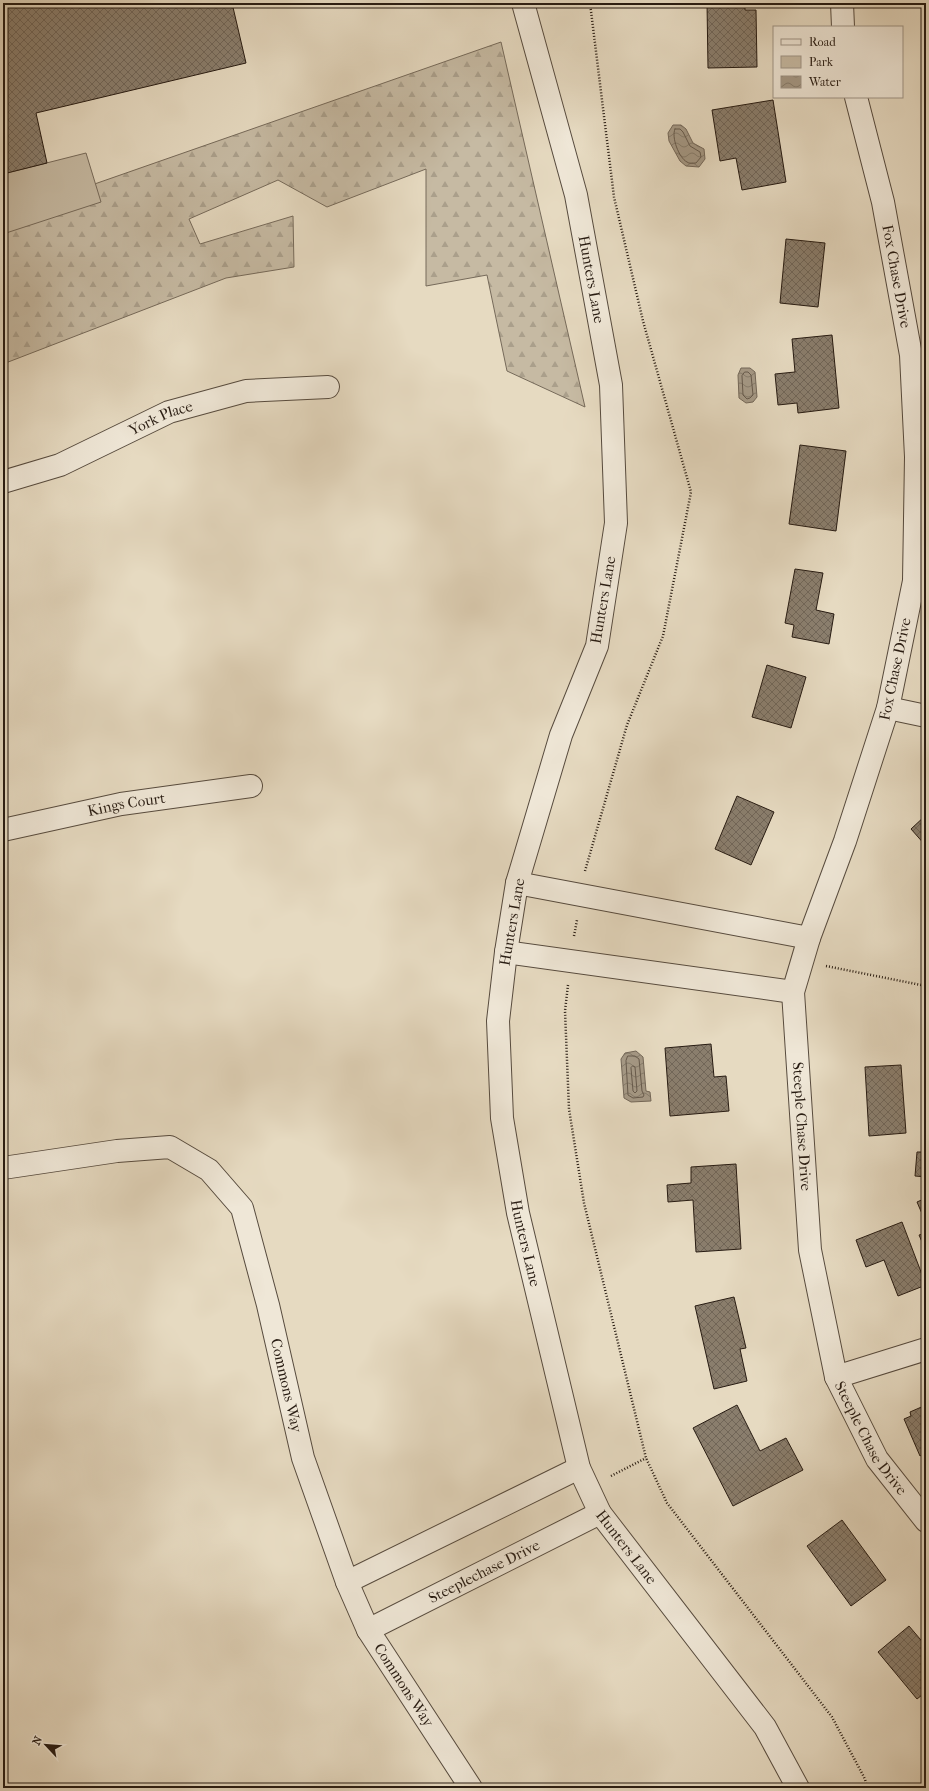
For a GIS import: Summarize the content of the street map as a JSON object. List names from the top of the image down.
{
  "streets": {
    "street": [
      "Fox Chase Drive",
      "Hunters Lane",
      "York Place",
      "Kings Court",
      "Steeple Chase Drive",
      "Commons Way",
      "Steeplechase Drive"
    ]
  },
  "crossings": [
    ["Fox Chase Drive", "Steeple Chase Drive"],
    ["Hunters Lane", "Steeplechase Drive"],
    ["Commons Way", "Steeplechase Drive"]
  ],
  "legend": ["Road", "Park", "Water"],
  "north": "top left"
}
